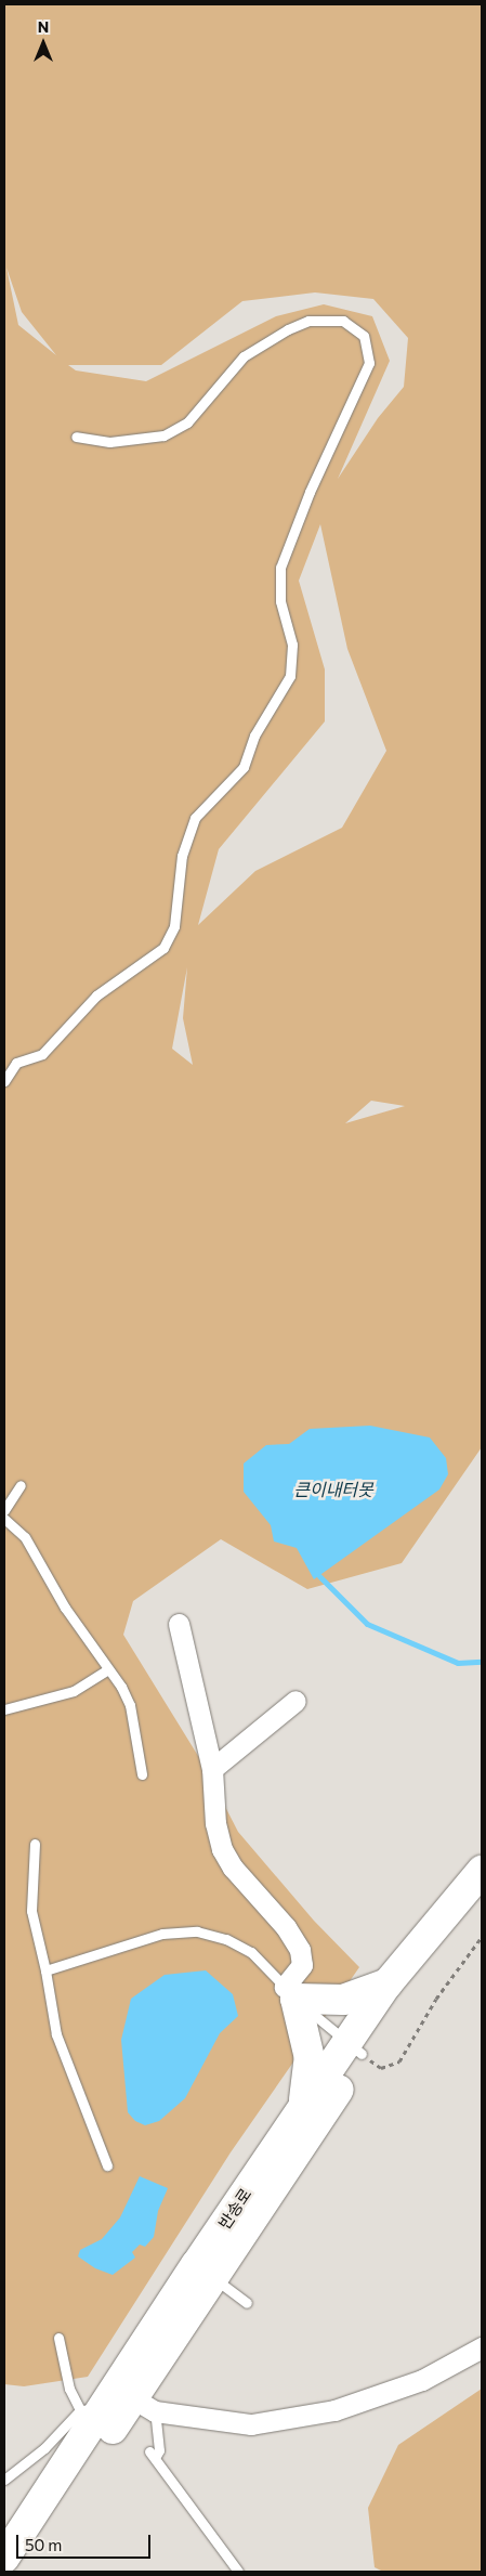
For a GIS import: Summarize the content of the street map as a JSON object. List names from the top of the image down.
{
  "streets": {
    "main road": ["반송로"]
  },
  "water": ["큰이내터못"],
  "scale_bar": "50 m",
  "north": "top"
}
